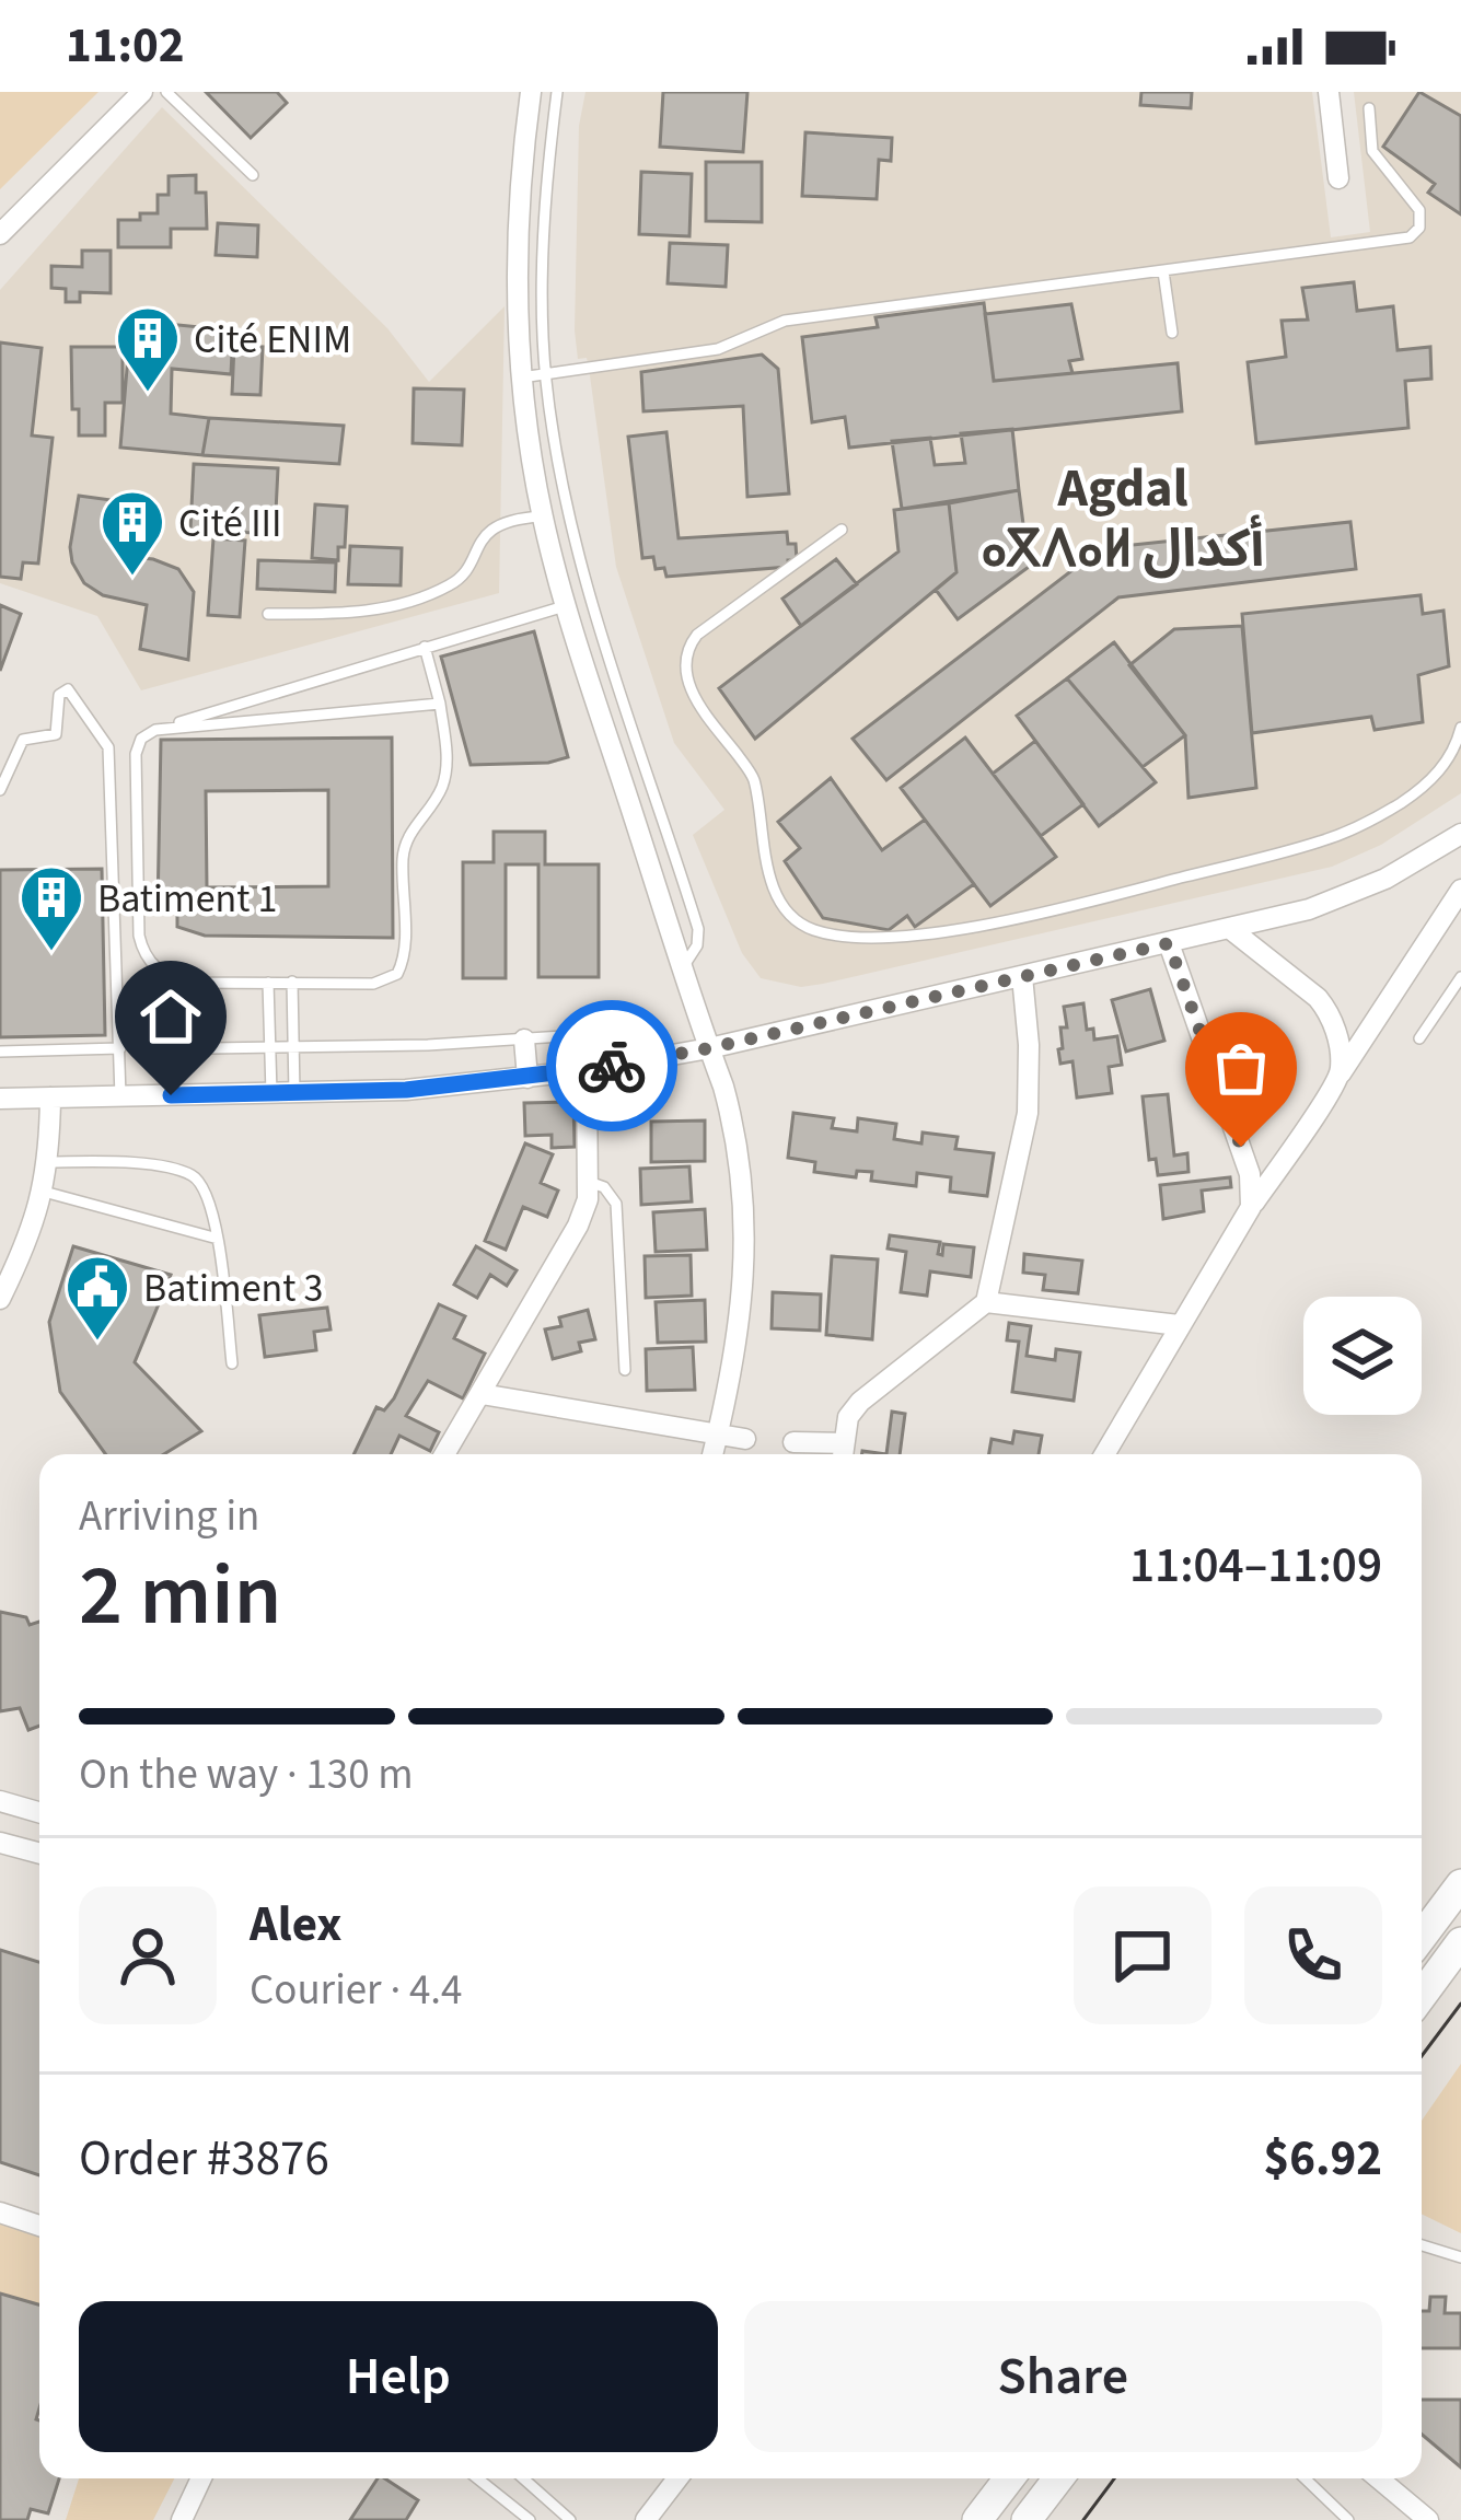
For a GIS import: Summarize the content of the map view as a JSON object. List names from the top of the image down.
{
  "districts": ["Agdal ⴰⴳⴷⴰⵍ أكدال"],
  "places": {
    "building": ["Cité ENIM", "Cité III", "Batiment 1"],
    "public building": ["Batiment 3"]
  },
  "page": {
    "status": "11:02",
    "heading": ["2 min", "Arriving in", "11:04–11:09"],
    "panel": [
      "Alex",
      "Courier · 4.4",
      "Order #3876",
      "$6.92"
    ],
    "bar": "On the way · 130 m",
    "buttons": ["Help", "Share"]
  }
}
